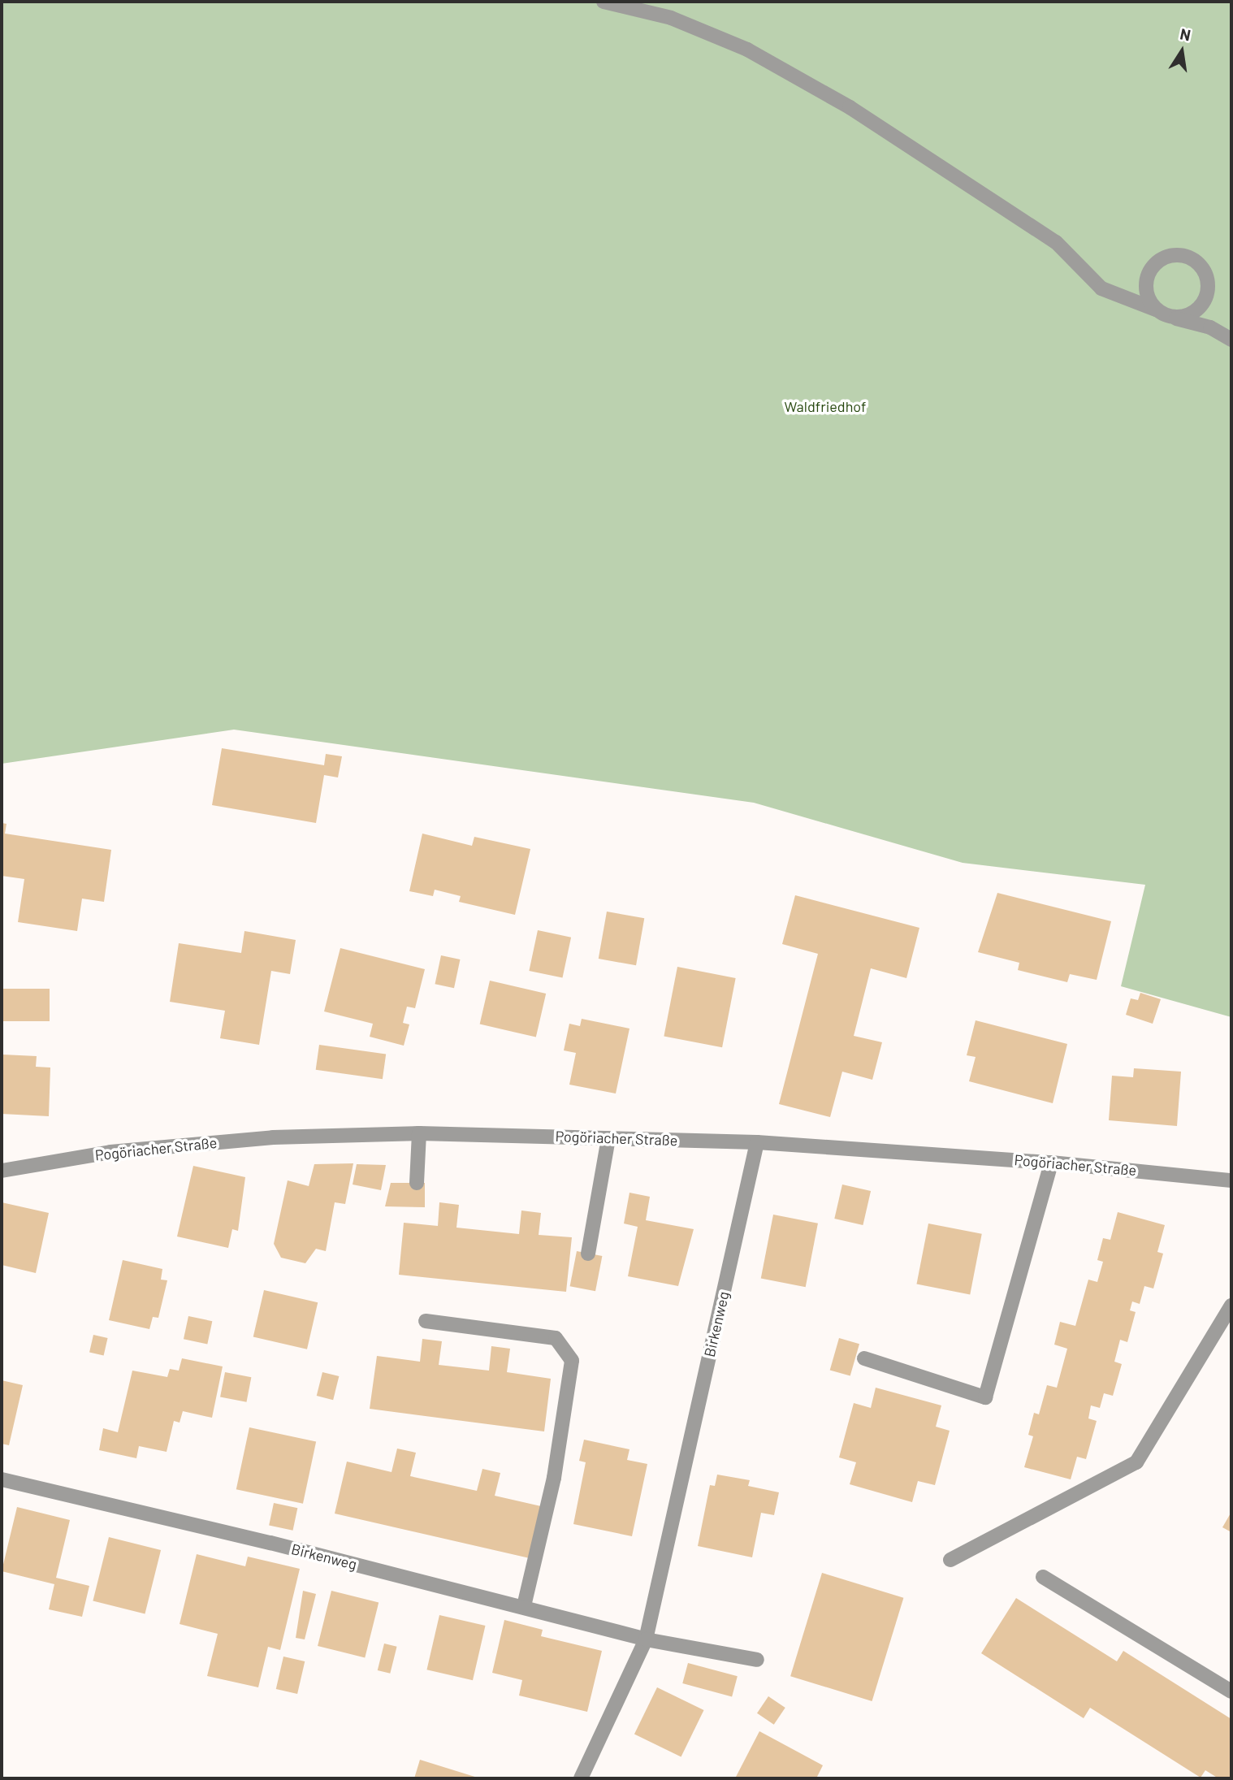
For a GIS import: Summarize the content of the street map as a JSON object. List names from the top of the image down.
{
  "streets": {
    "street": ["Pogöriacher Straße", "Birkenweg"]
  },
  "crossings": [
    ["Pogöriacher Straße", "Birkenweg"]
  ],
  "parks": ["Waldfriedhof"],
  "north": "top"
}
